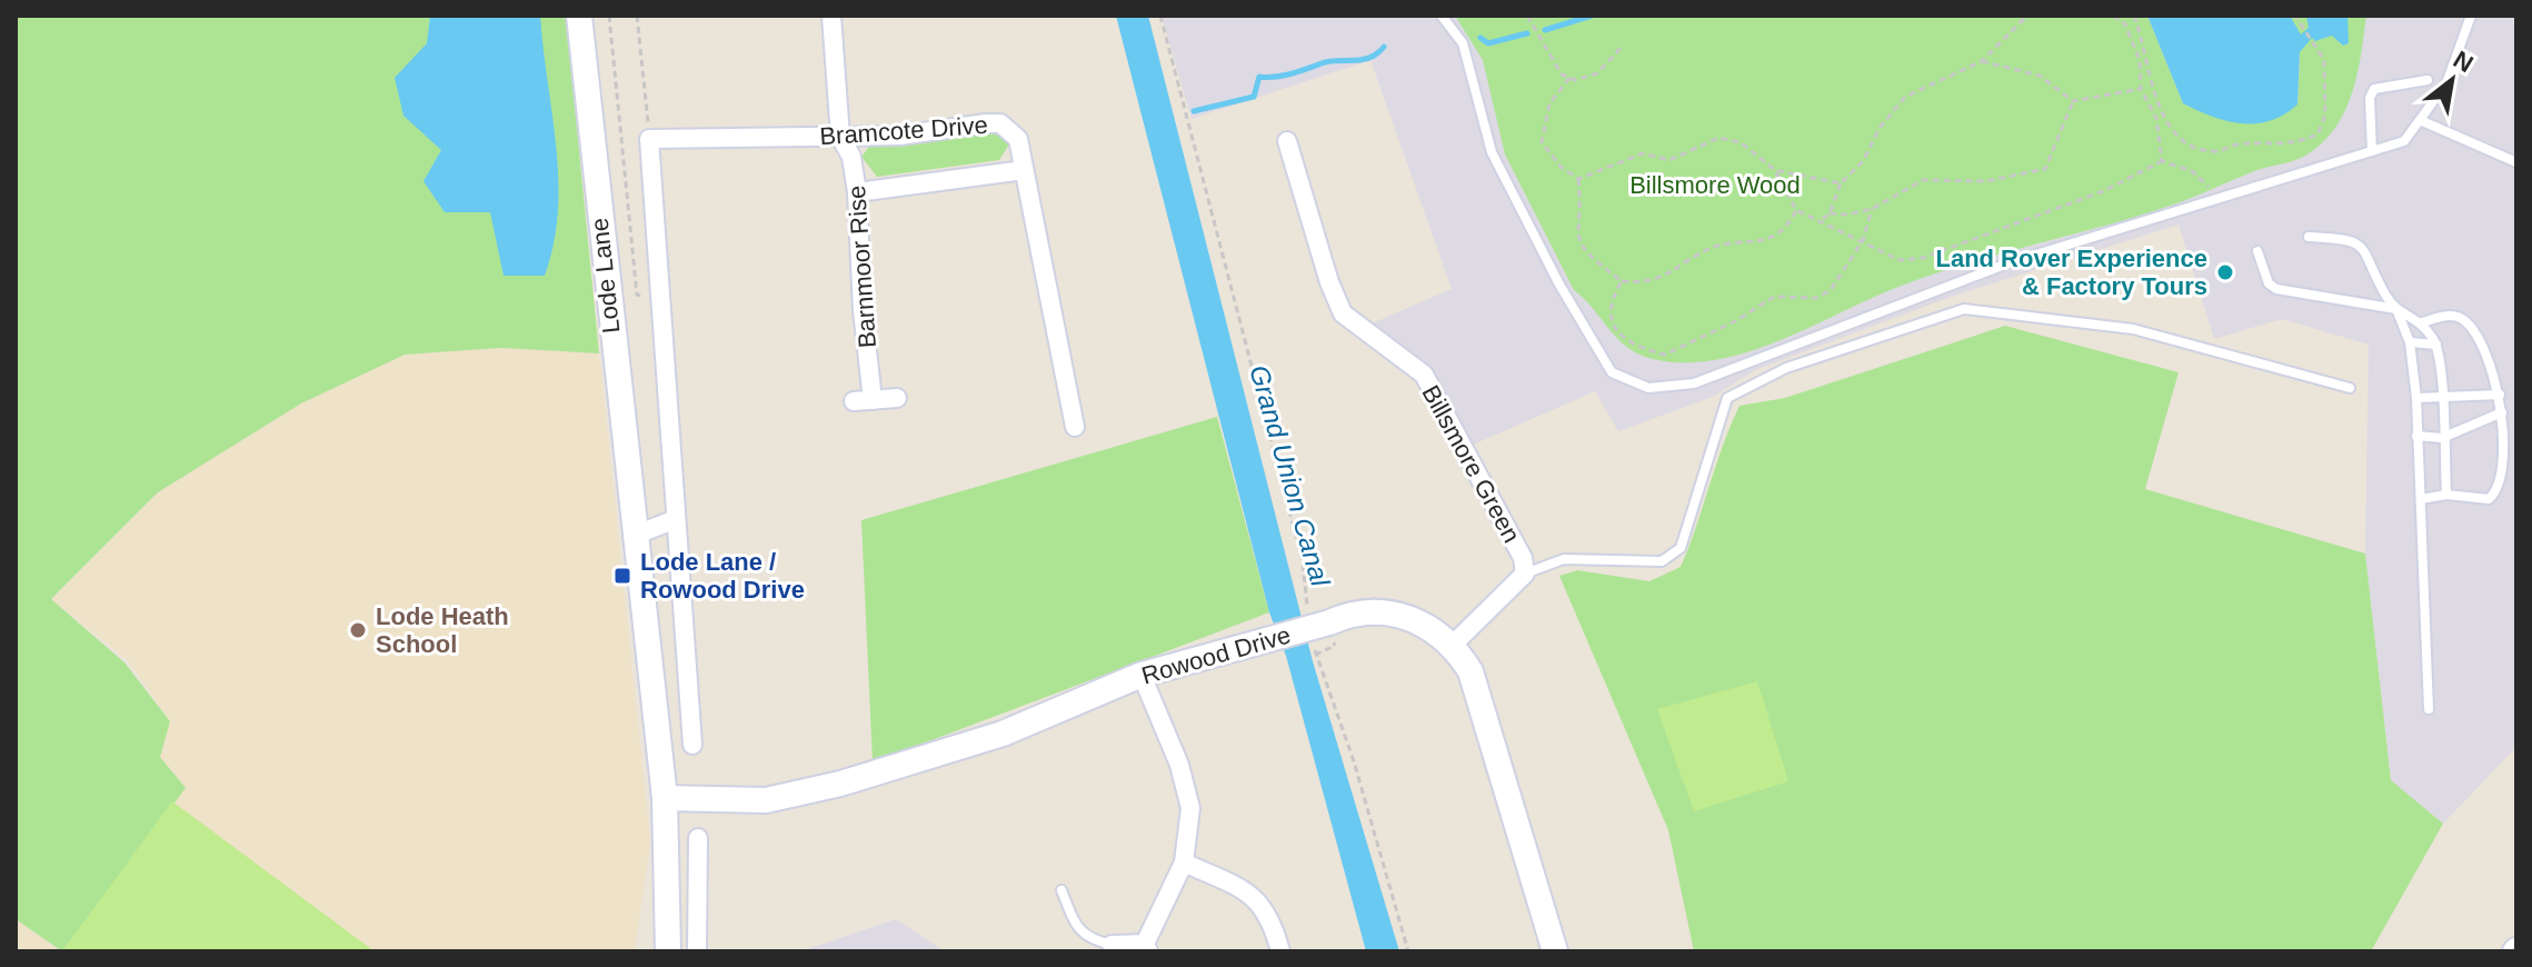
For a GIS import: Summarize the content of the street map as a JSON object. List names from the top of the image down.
{
  "streets": {
    "street": [
      "Bramcote Drive",
      "Barnmoor Rise",
      "Lode Lane",
      "Billsmore Green",
      "Rowood Drive"
    ]
  },
  "crossings": [
    ["Bramcote Drive", "Barnmoor Rise"],
    ["Lode Lane", "Rowood Drive"],
    ["Billsmore Green", "Rowood Drive"]
  ],
  "water": ["Grand Union Canal"],
  "parks": ["Billsmore Wood"],
  "places": {
    "other": ["Land Rover Experience & Factory Tours", "Lode Heath School"],
    "transit": ["Lode Lane / Rowood Drive"]
  },
  "north": "top right"
}
